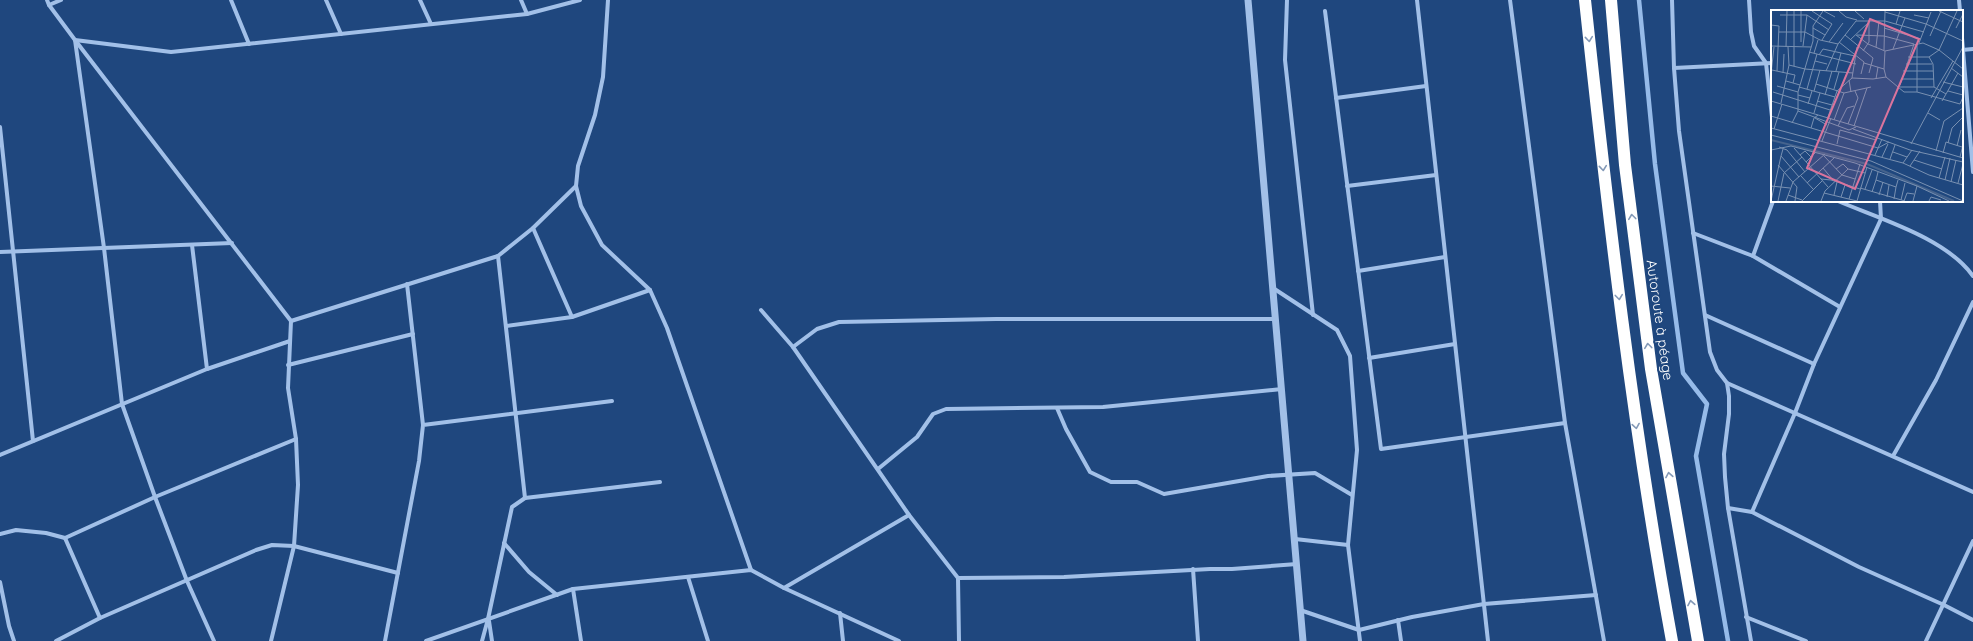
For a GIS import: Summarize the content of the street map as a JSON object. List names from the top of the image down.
{
  "streets": {
    "highway": ["Autoroute à péage"]
  }
}
